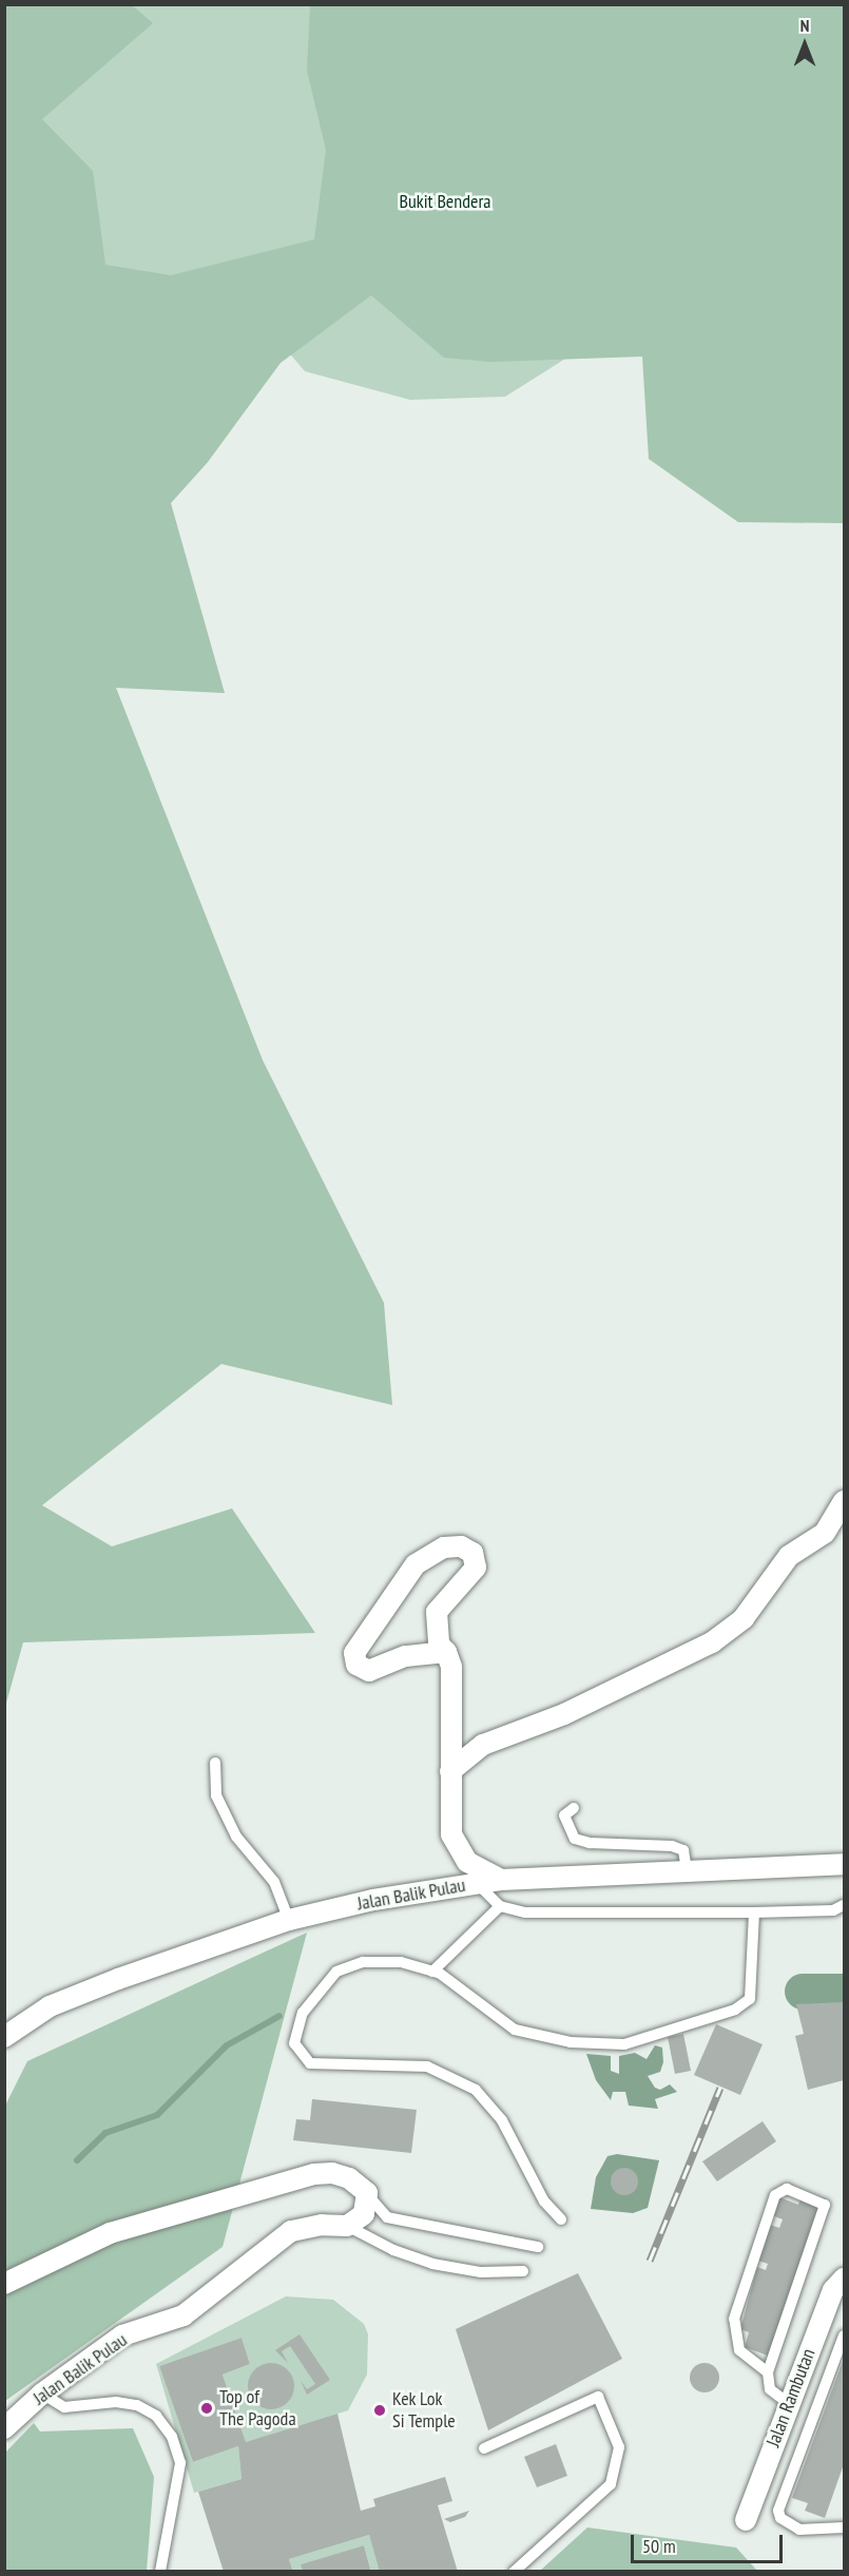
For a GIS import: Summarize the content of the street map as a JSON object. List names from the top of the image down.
{
  "streets": {
    "street": ["Jalan Balik Pulau", "Jalan Rambutan"]
  },
  "parks": ["Bukit Bendera"],
  "places": ["Top of The Pagoda", "Kek Lok Si Temple"],
  "scale_bar": "50 m",
  "north": "top"
}
